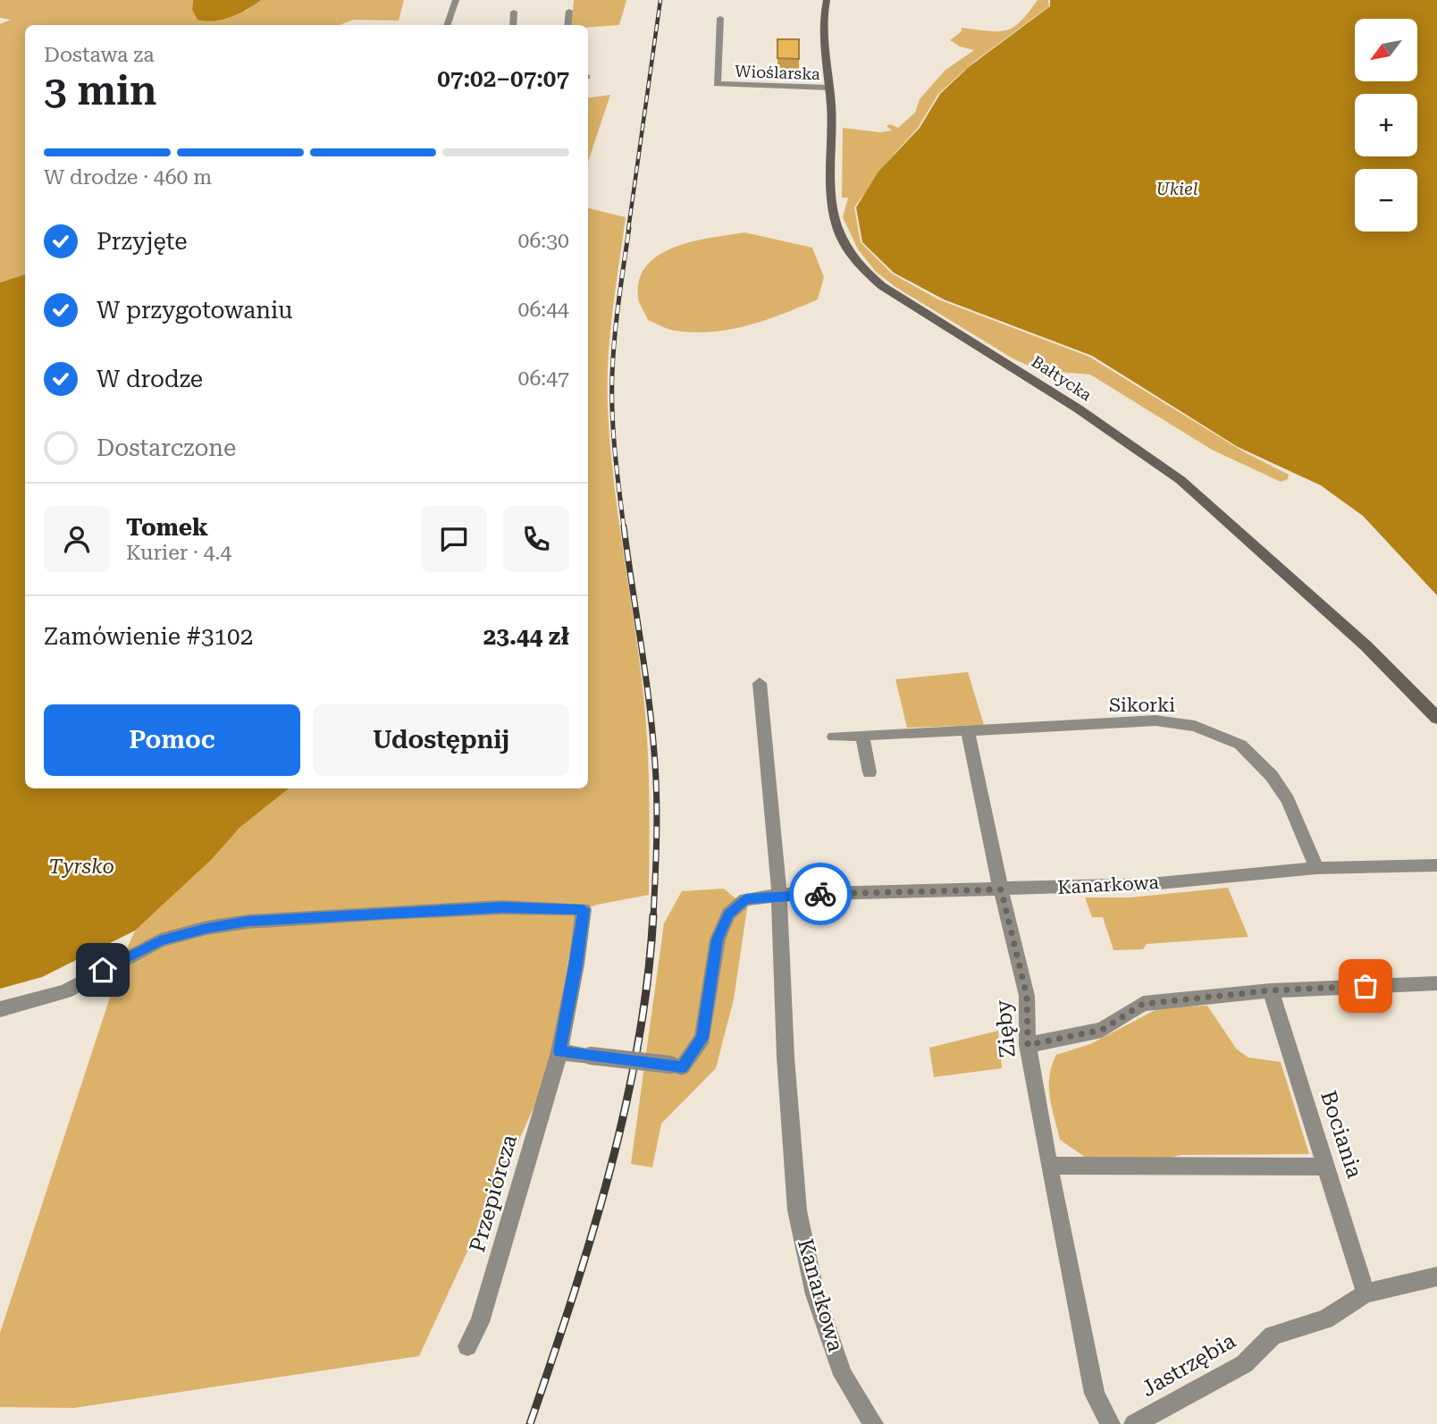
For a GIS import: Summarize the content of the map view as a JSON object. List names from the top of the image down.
{
  "streets": {
    "main road": ["Bałtycka"],
    "street": [
      "Wioślarska",
      "Sikorki",
      "Kanarkowa",
      "Zięby",
      "Bociania",
      "Przepiórcza",
      "Jastrzębia"
    ]
  },
  "crossings": [
    ["Wioślarska", "Bałtycka"],
    ["Sikorki", "Kanarkowa"],
    ["Kanarkowa", "Zięby"],
    ["Kanarkowa", "Przepiórcza"],
    ["Bociania", "Jastrzębia"]
  ],
  "water": ["Ukiel", "Tyrsko"],
  "north": "bottom left",
  "page": {
    "map_buttons": ["+", "−"],
    "heading": ["3 min", "Dostawa za", "07:02–07:07"],
    "panel": [
      "Tomek",
      "Kurier · 4.4",
      "Zamówienie #3102",
      "23.44 zł"
    ],
    "bar": "W drodze · 460 m",
    "list": [
      ["Przyjęte", "06:30"],
      ["W przygotowaniu", "06:44"],
      ["W drodze", "06:47"],
      "Dostarczone"
    ],
    "buttons": ["Pomoc", "Udostępnij"]
  }
}
